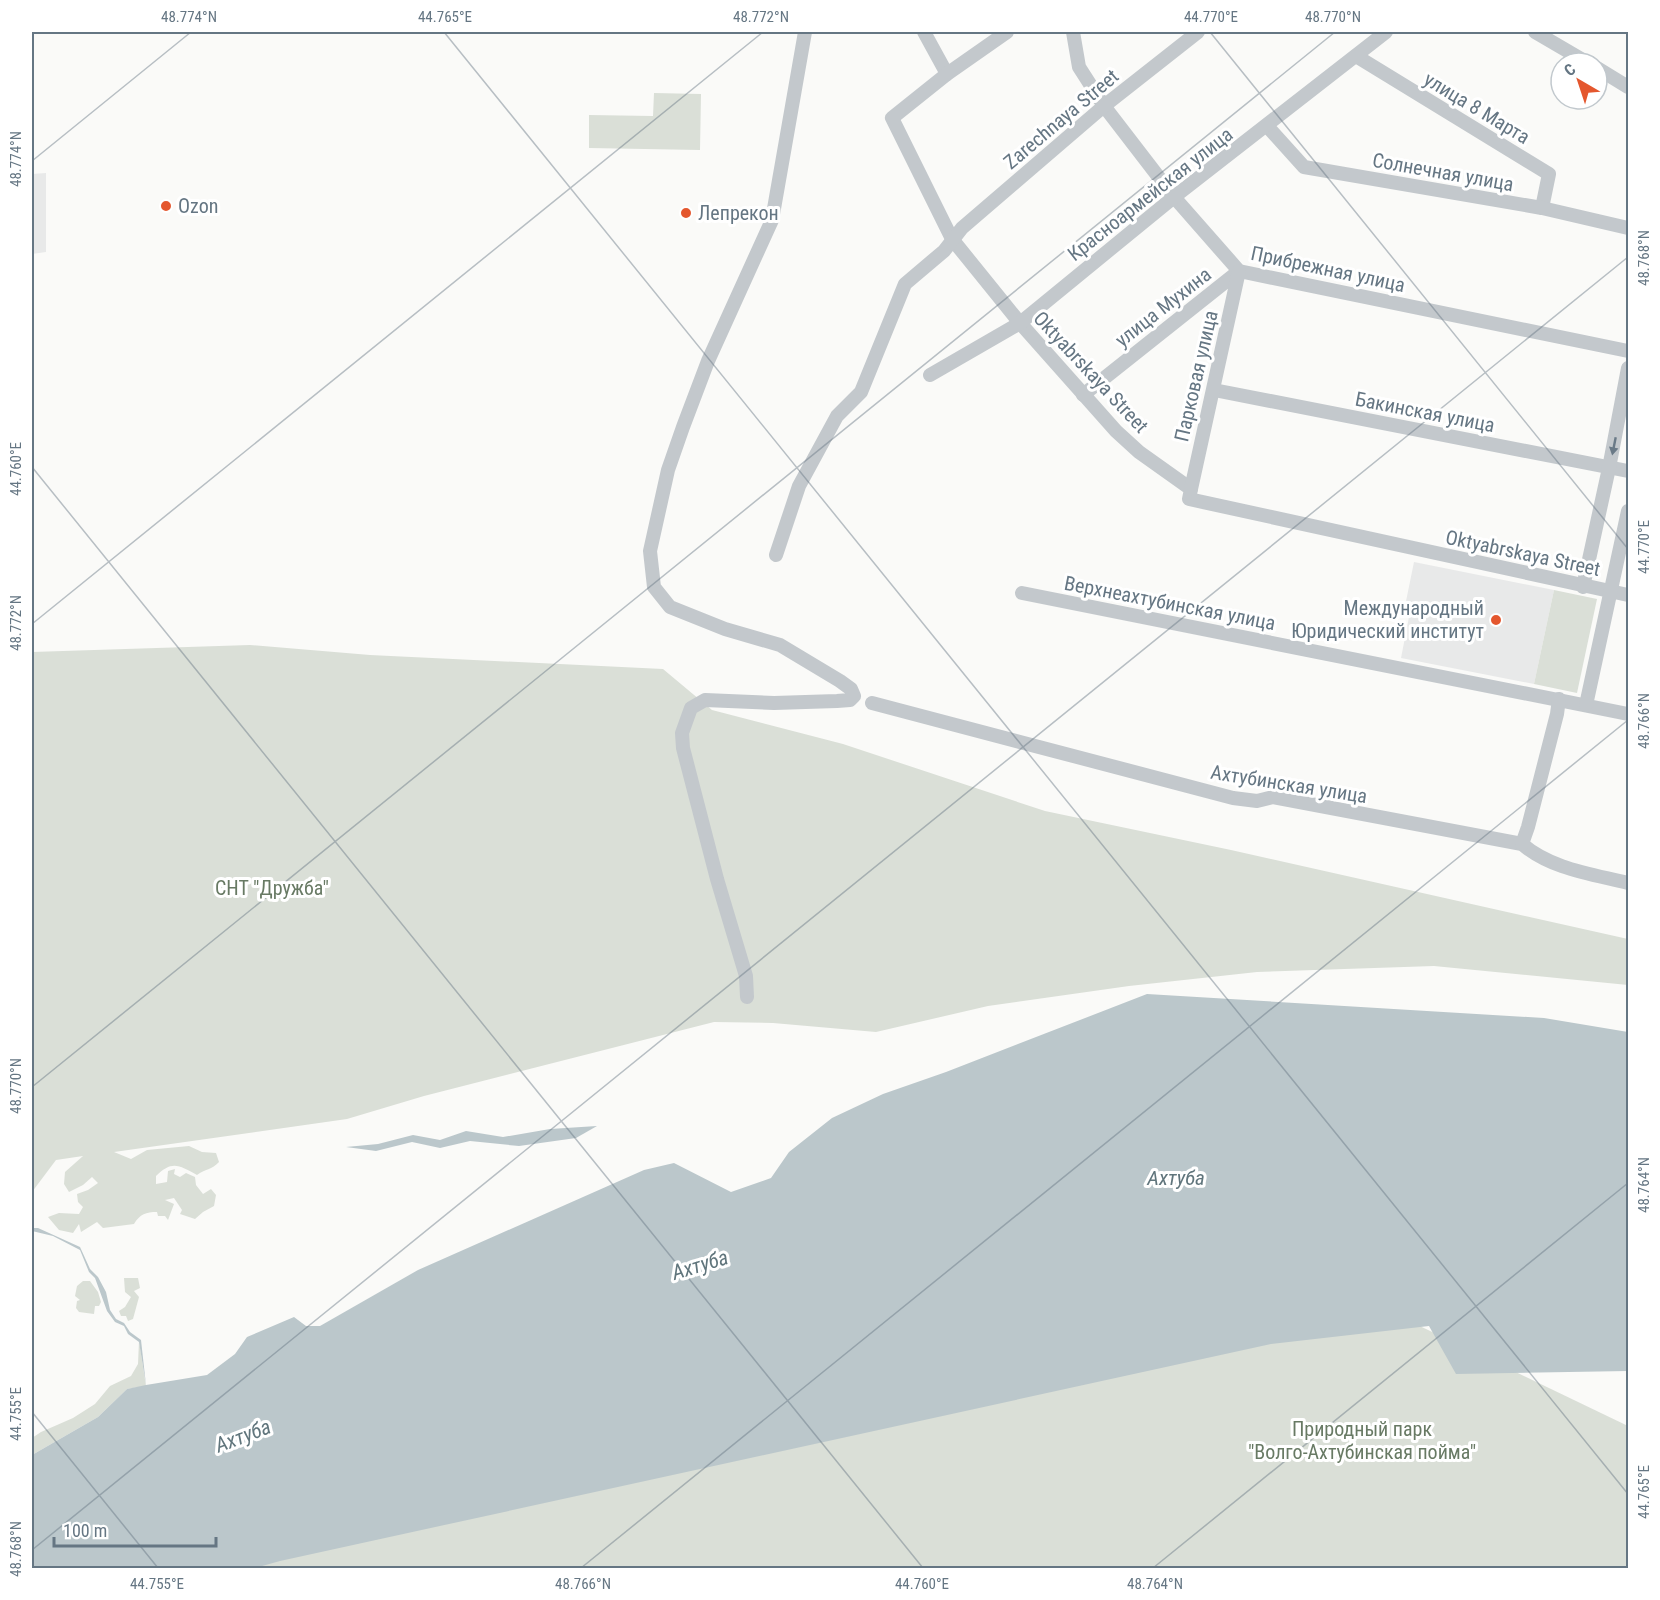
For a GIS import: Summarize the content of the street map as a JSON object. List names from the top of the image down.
{
  "streets": {
    "street": [
      "улица 8 Марта",
      "Zarechnaya Street",
      "Солнечная улица",
      "Красноармейская улица",
      "Прибрежная улица",
      "улица Мухина",
      "Oktyabrskaya Street",
      "Парковая улица",
      "Бакинская улица",
      "Верхнеахтубинская улица",
      "Ахтубинская улица"
    ]
  },
  "crossings": [
    ["улица 8 Марта", "Солнечная улица"],
    ["улица 8 Марта", "Красноармейская улица"],
    ["Zarechnaya Street", "Прибрежная улица"],
    ["Zarechnaya Street", "Oktyabrskaya Street"],
    ["Солнечная улица", "Красноармейская улица"],
    ["Красноармейская улица", "Прибрежная улица"],
    ["Красноармейская улица", "Oktyabrskaya Street"],
    ["Прибрежная улица", "улица Мухина"],
    ["Прибрежная улица", "Парковая улица"],
    ["улица Мухина", "Oktyabrskaya Street"],
    ["улица Мухина", "Парковая улица"],
    ["Oktyabrskaya Street", "Парковая улица"],
    ["Парковая улица", "Бакинская улица"]
  ],
  "water": ["Ахтуба"],
  "parks": ["СНТ \"Дружба\"", "Природный парк \"Волго-Ахтубинская пойма\""],
  "places": ["Ozon", "Лепрекон", "Международный Юридический институт"],
  "scale_bar": "100 m",
  "north": "top left",
  "coordinates": [
    "48.774°N",
    "44.765°E",
    "48.772°N",
    "44.770°E",
    "48.770°N",
    "48.768°N",
    "44.760°E",
    "48.766°N",
    "48.764°N",
    "44.755°E"
  ]
}
